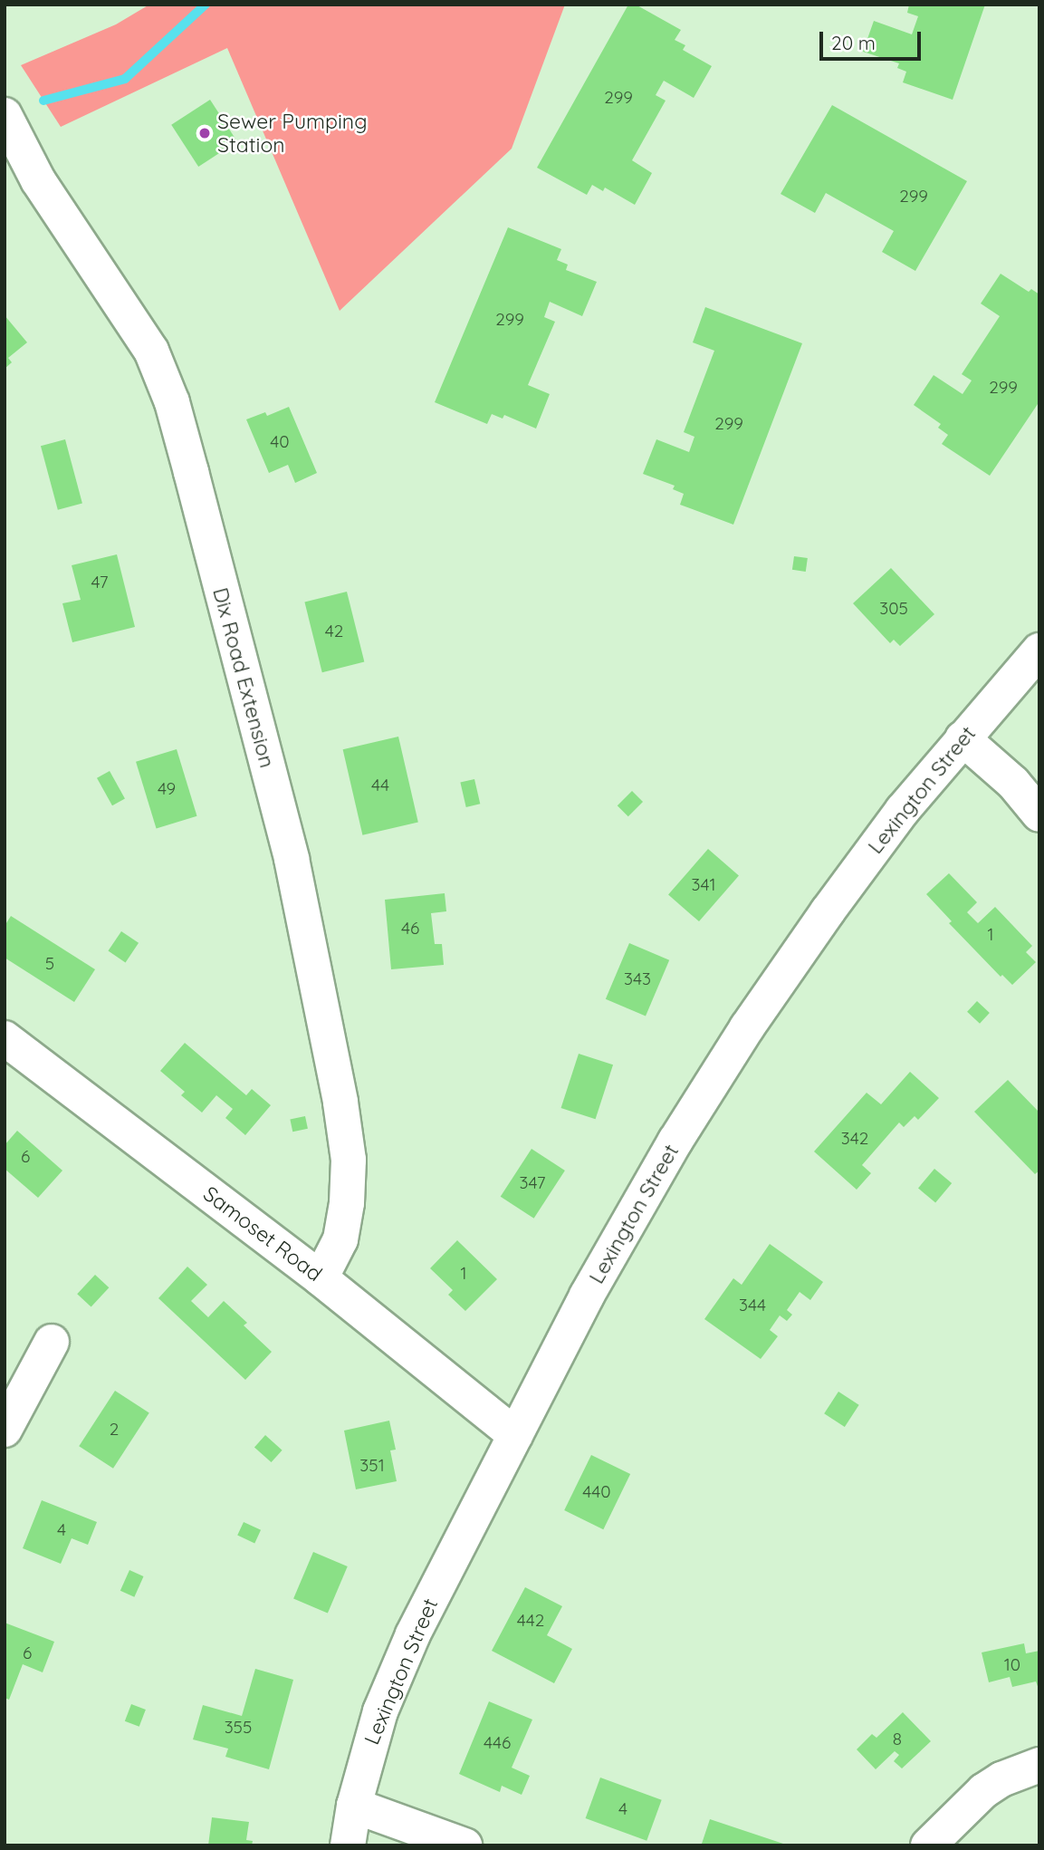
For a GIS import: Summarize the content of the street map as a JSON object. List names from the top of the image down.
{
  "streets": {
    "street": ["Dix Road Extension", "Lexington Street", "Samoset Road"]
  },
  "crossings": [
    ["Dix Road Extension", "Samoset Road"],
    ["Lexington Street", "Samoset Road"]
  ],
  "places": ["Sewer Pumping Station"],
  "house_numbers": [
    "299",
    "299",
    "299",
    "299",
    "299",
    "40",
    "47",
    "305",
    "42",
    "44",
    "49",
    "341",
    "46",
    "1",
    "5",
    "343",
    "342",
    "6",
    "347",
    "1",
    "344",
    "2",
    "351",
    "440",
    "4",
    "442",
    "6",
    "10",
    "355",
    "8",
    "446",
    "4"
  ],
  "scale_bar": "20 m"
}
